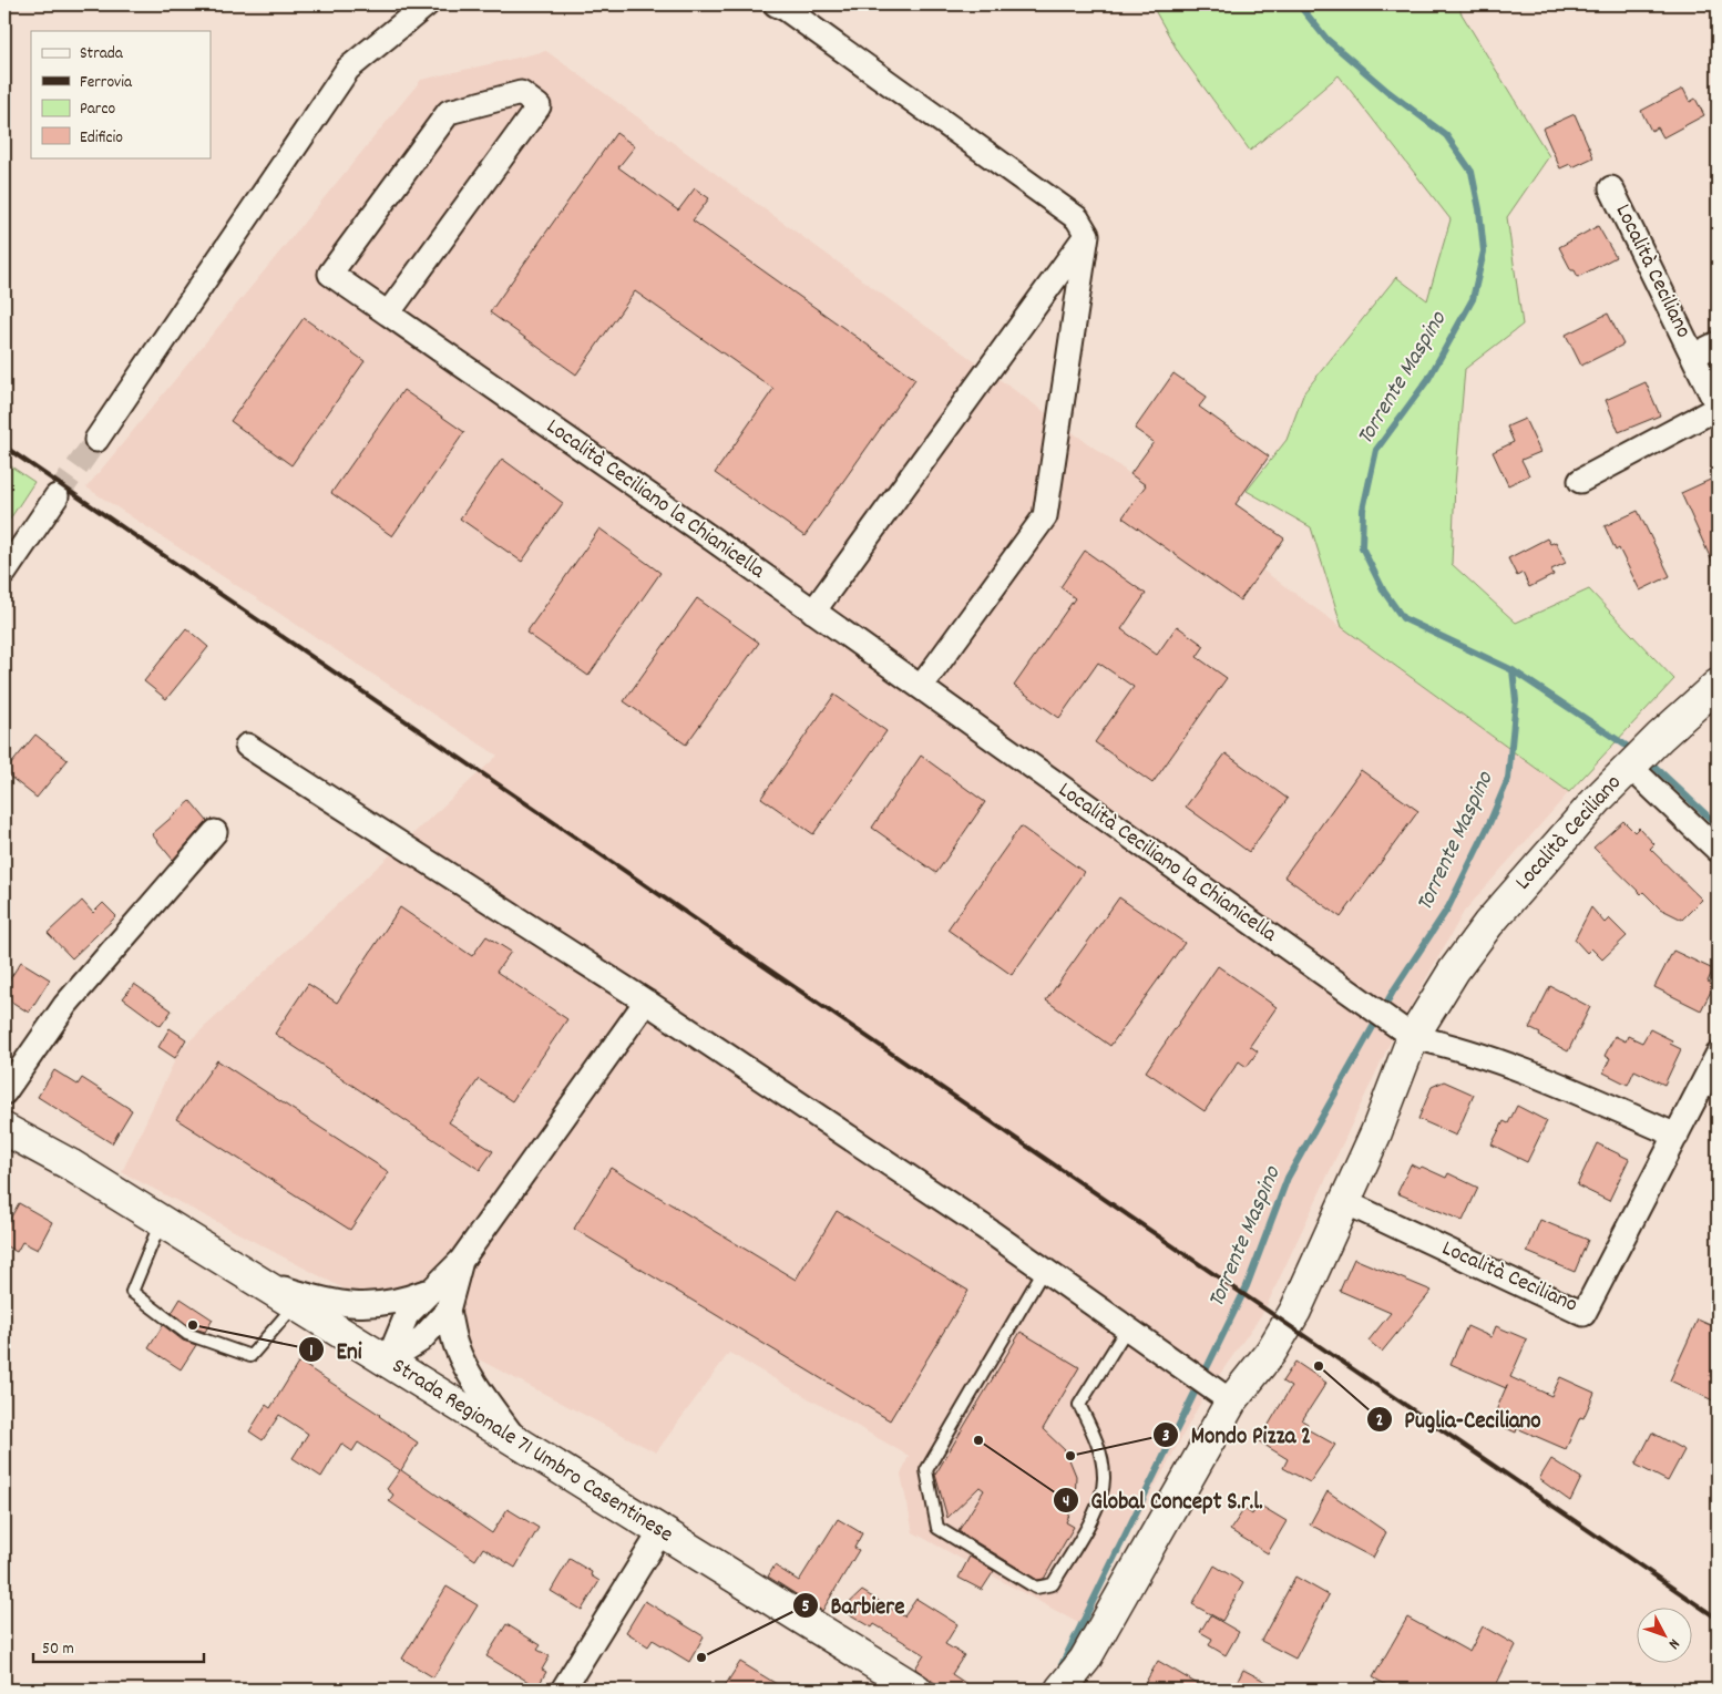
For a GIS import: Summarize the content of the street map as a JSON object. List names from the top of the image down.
{
  "streets": {
    "street": ["Località Ceciliano", "Località Ceciliano la Chianicella", "Strada Regionale 71 Umbro Casentinese"]
  },
  "crossings": [
    ["Località Ceciliano", "Località Ceciliano la Chianicella"]
  ],
  "water": ["Torrente Maspino"],
  "places": [
    "Eni",
    "Puglia-Ceciliano",
    "Global Concept S.r.l.",
    "Mondo Pizza 2",
    "Barbiere"
  ],
  "legend": [
    "Strada",
    "Ferrovia",
    "Parco",
    "Edificio"
  ],
  "scale_bar": "50 m",
  "north": "bottom right"
}
